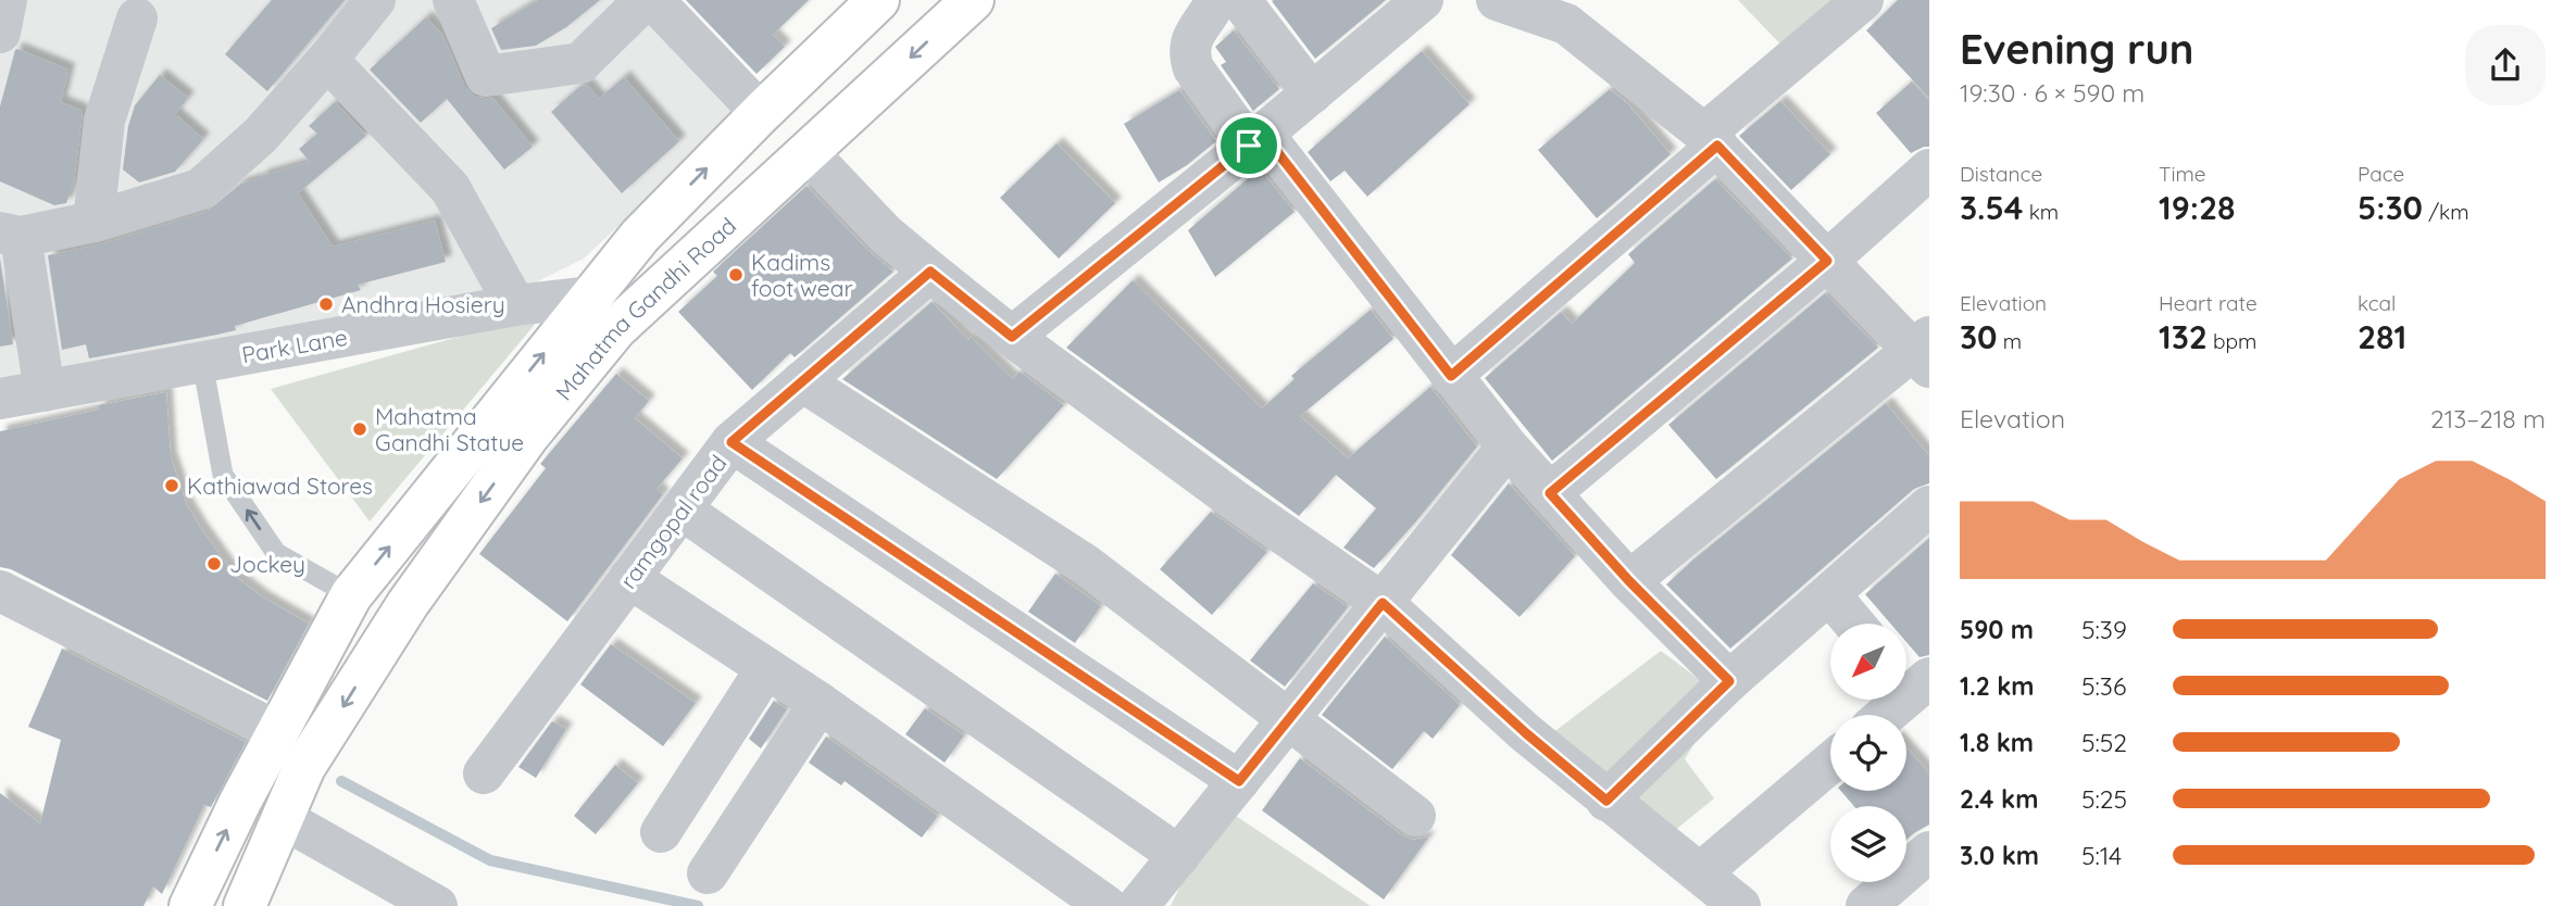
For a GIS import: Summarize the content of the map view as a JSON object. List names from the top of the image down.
{
  "streets": {
    "highway": ["Mahatma Gandhi Road"],
    "street": ["Park Lane", "ramgopal road"]
  },
  "crossings": [
    ["Mahatma Gandhi Road", "Park Lane"]
  ],
  "places": [
    "Kadims foot wear",
    "Andhra Hosiery",
    "Mahatma Gandhi Statue",
    "Kathiawad Stores",
    "Jockey"
  ],
  "north": "bottom left",
  "page": {
    "heading": ["Evening run", "19:30 · 6 × 590 m"],
    "stats": [
      ["Distance", "3.54 km"],
      ["Time", "19:28"],
      ["Pace", "5:30 /km"],
      ["Elevation", "30 m"],
      ["Heart rate", "132 bpm"],
      ["kcal", "281"]
    ],
    "chart": ["Elevation", "213–218 m"],
    "list": [
      {
        "name": "590 m",
        "note": "5:39"
      },
      {
        "name": "1.2 km",
        "note": "5:36"
      },
      {
        "name": "1.8 km",
        "note": "5:52"
      },
      {
        "name": "2.4 km",
        "note": "5:25"
      },
      {
        "name": "3.0 km",
        "note": "5:14"
      }
    ]
  }
}
